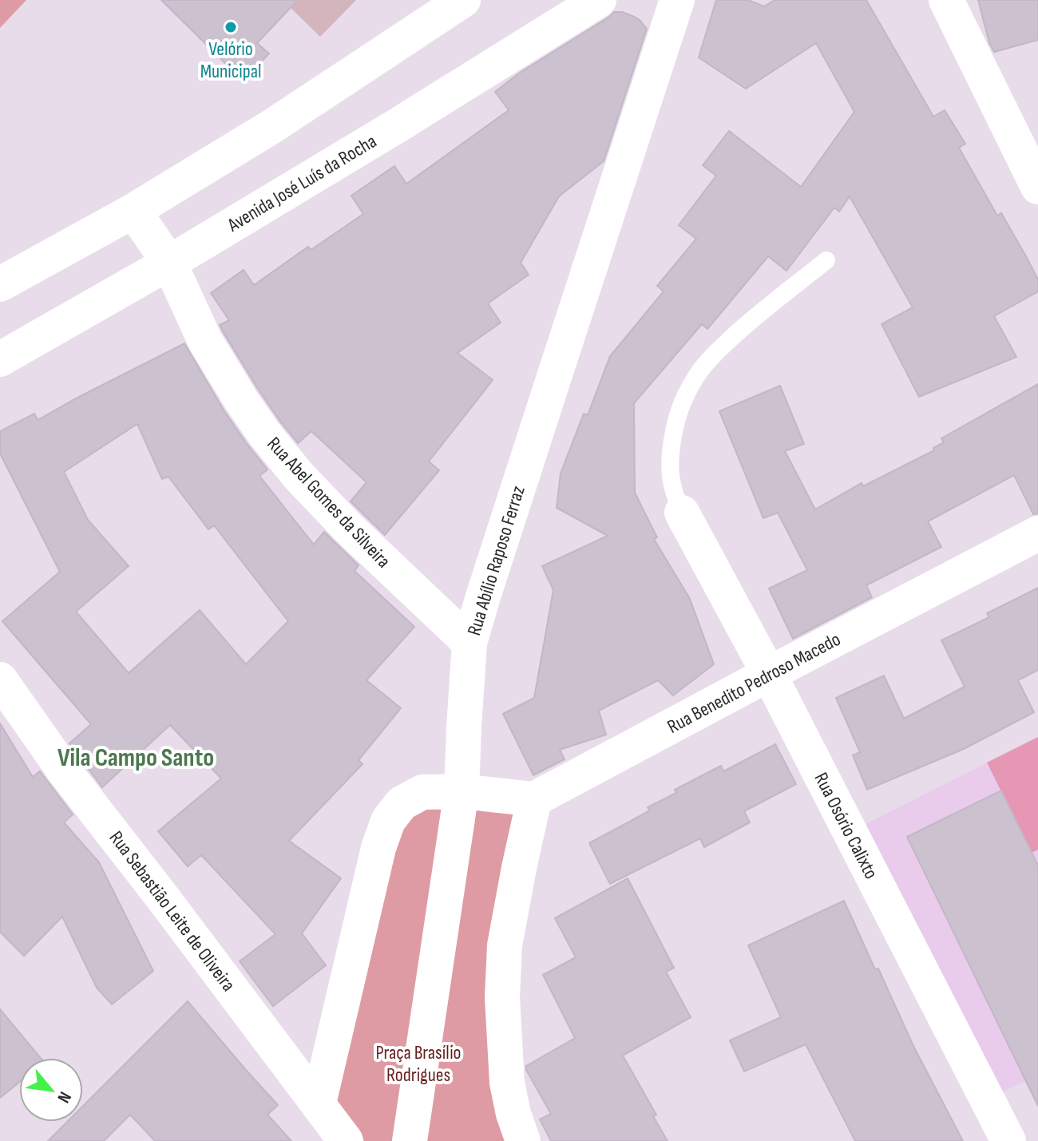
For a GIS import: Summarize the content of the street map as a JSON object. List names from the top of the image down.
{
  "streets": {
    "street": [
      "Avenida José Luís da Rocha",
      "Rua Abel Gomes da Silveira",
      "Rua Abílio Raposo Ferraz",
      "Rua Benedito Pedroso Macedo",
      "Rua Osório Calixto",
      "Rua Sebastião Leite de Oliveira"
    ]
  },
  "crossings": [
    ["Avenida José Luís da Rocha", "Rua Abel Gomes da Silveira"],
    ["Rua Abel Gomes da Silveira", "Rua Abílio Raposo Ferraz"],
    ["Rua Benedito Pedroso Macedo", "Rua Osório Calixto"]
  ],
  "districts": ["Vila Campo Santo"],
  "parks": ["Praça Brasílio Rodrigues"],
  "places": ["Velório Municipal"],
  "north": "bottom right"
}
